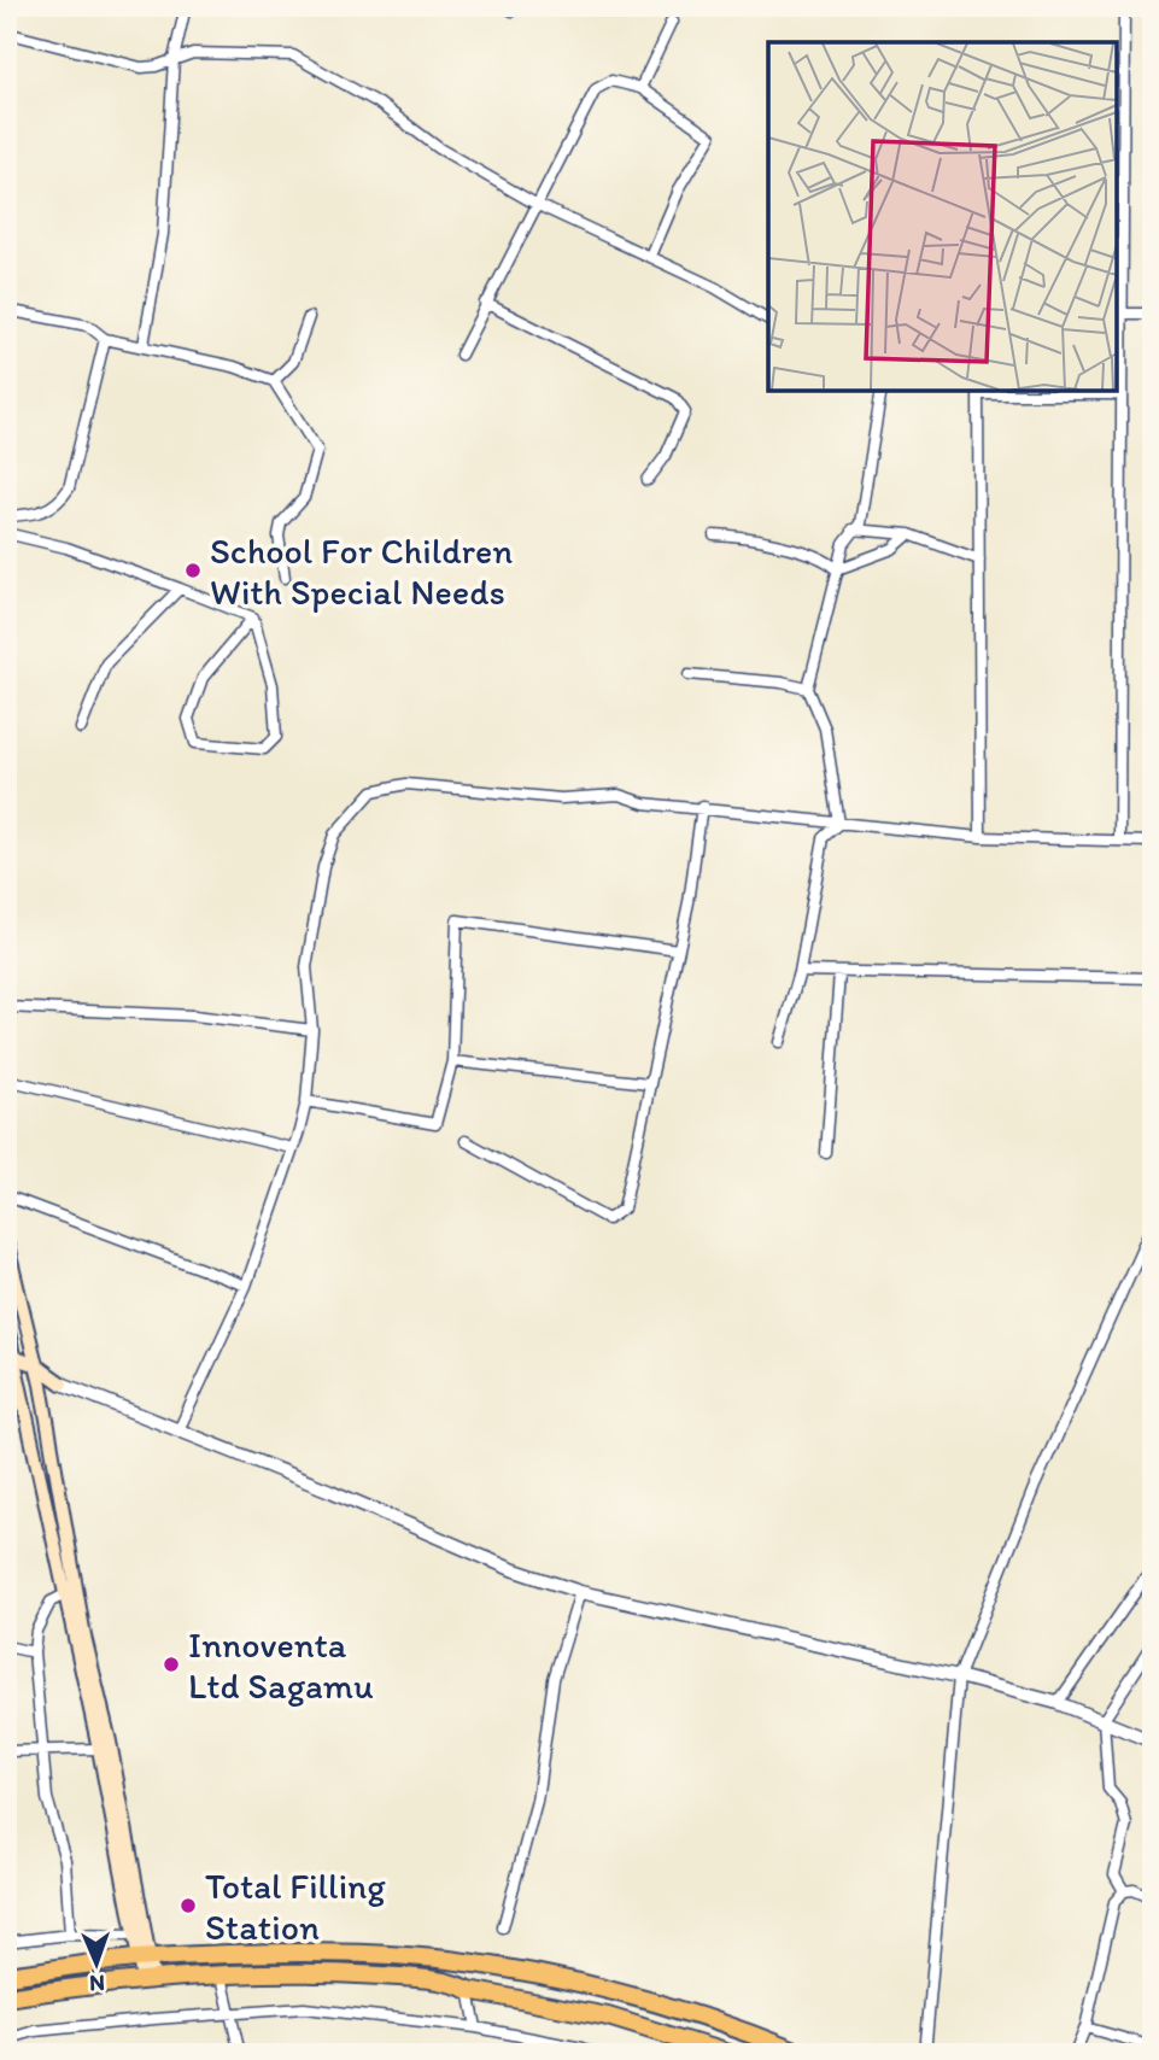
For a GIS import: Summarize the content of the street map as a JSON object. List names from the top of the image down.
{
  "places": ["School For Children With Special Needs", "Innoventa Ltd Sagamu", "Total Filling Station"],
  "north": "bottom"
}
